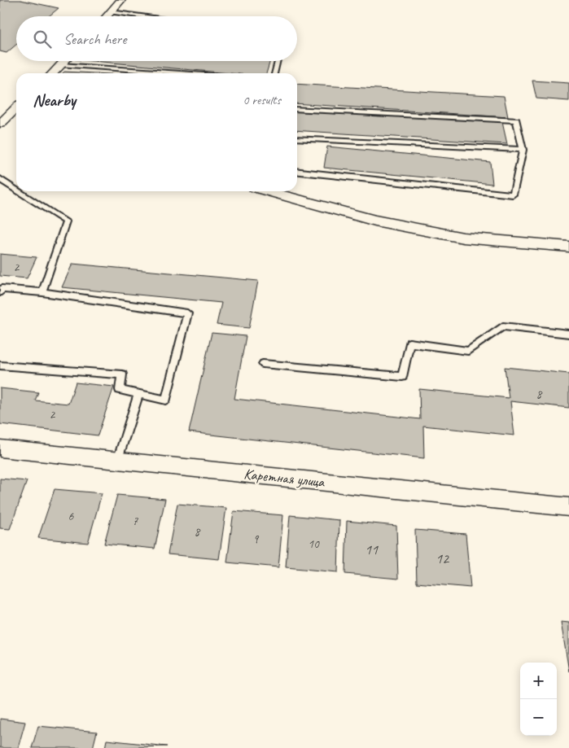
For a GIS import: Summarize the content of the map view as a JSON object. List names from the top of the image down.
{
  "streets": {
    "street": ["Каретная улица"]
  },
  "house_numbers": [
    "2",
    "8",
    "2",
    "6",
    "7",
    "8",
    "9",
    "10",
    "11",
    "12"
  ],
  "page": {
    "search": "Search here",
    "heading": ["Nearby", "0 results"],
    "map_buttons": ["+", "−"]
  }
}
